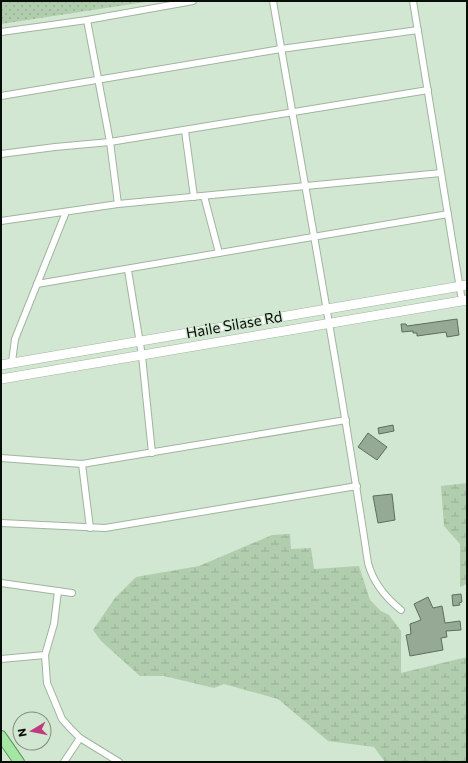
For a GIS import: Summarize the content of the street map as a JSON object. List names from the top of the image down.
{
  "streets": {
    "main road": ["Haile Silase Rd"]
  },
  "north": "left"
}
